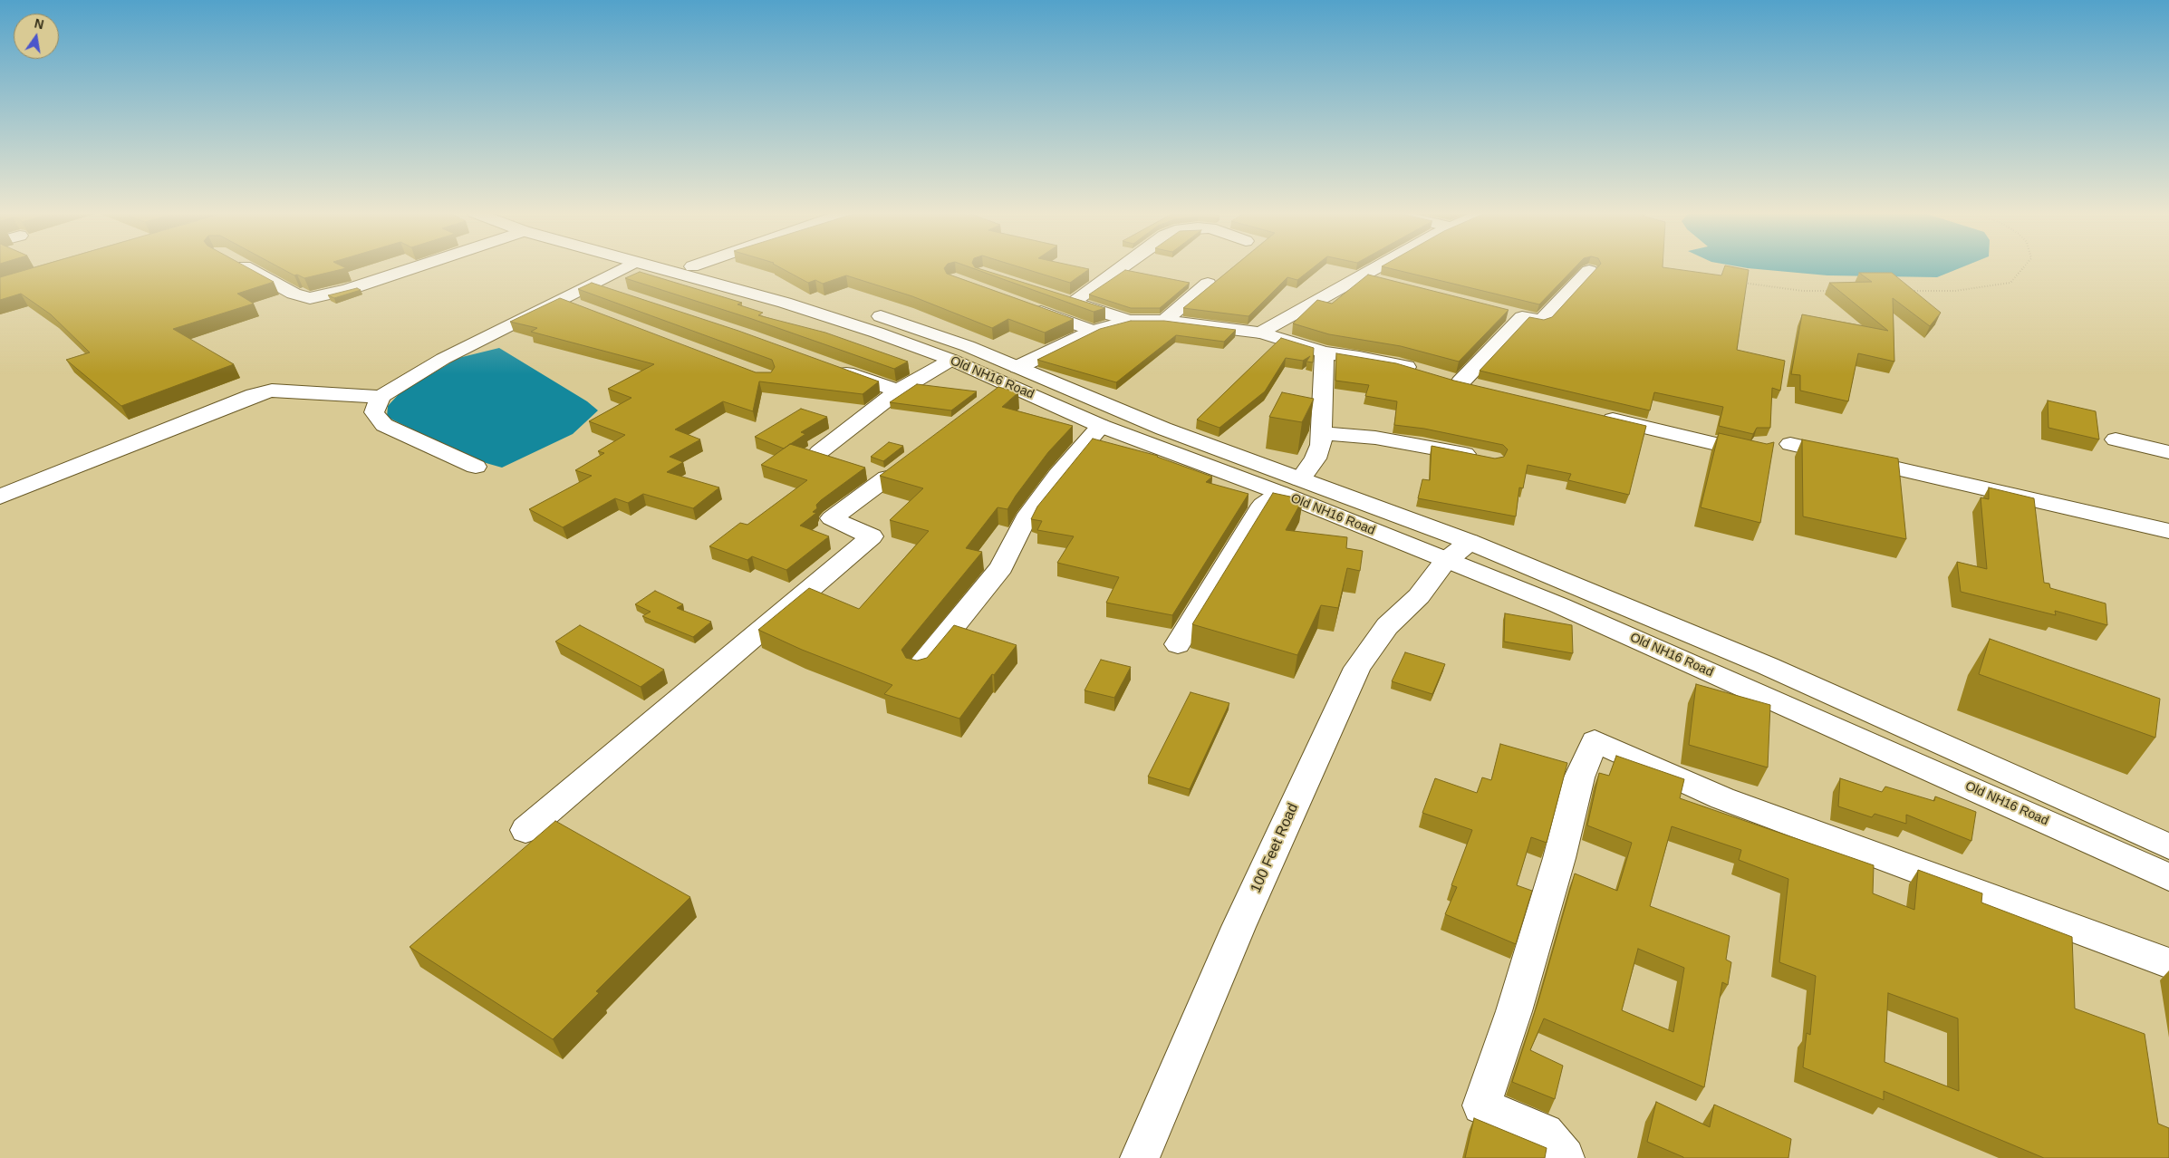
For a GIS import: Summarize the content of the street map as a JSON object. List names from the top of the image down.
{
  "streets": {
    "street": ["Old NH16 Road", "100 Feet Road"]
  },
  "crossings": [
    ["Old NH16 Road", "100 Feet Road"]
  ],
  "north": "top"
}
